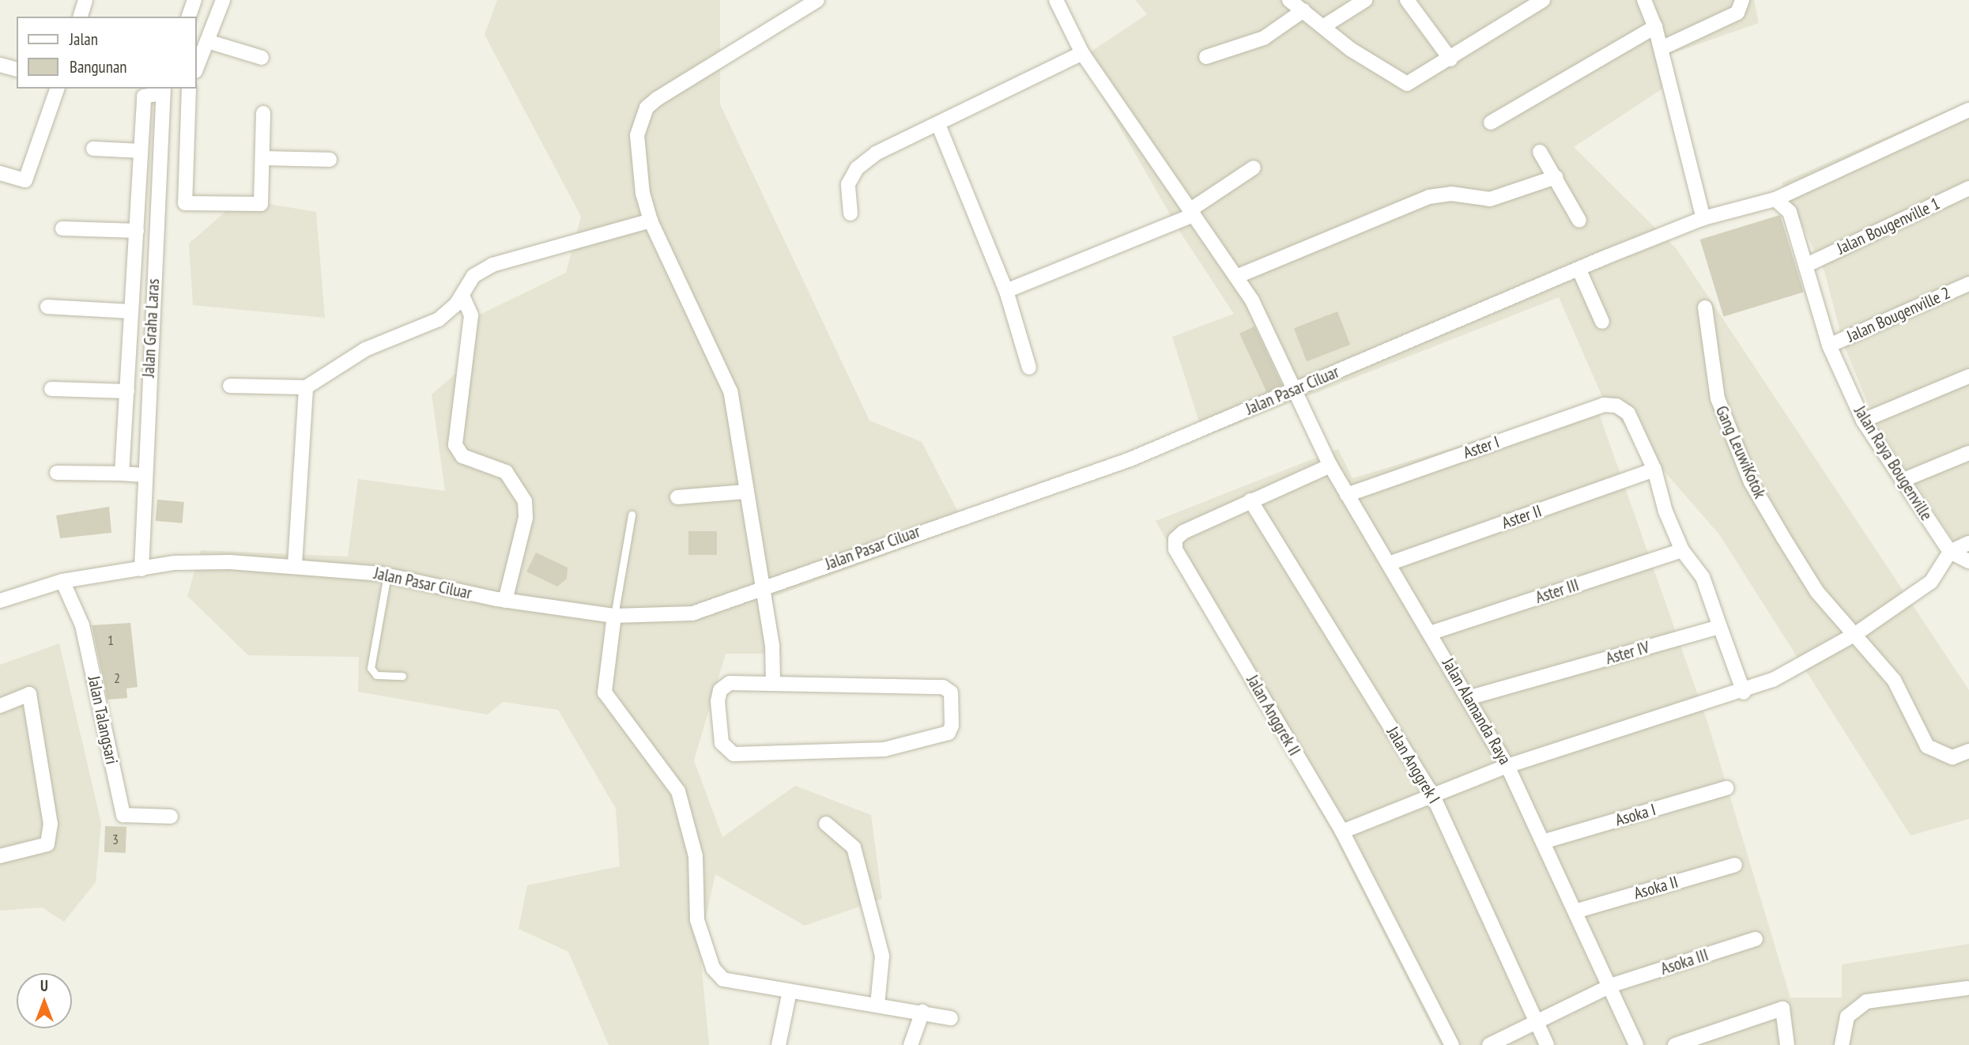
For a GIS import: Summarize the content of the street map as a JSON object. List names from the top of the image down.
{
  "streets": {
    "street": [
      "Jalan Bougenville 1",
      "Jalan Bougenville 2",
      "Jalan Graha Laras",
      "Jalan Pasar Ciluar",
      "Aster I",
      "Gang LeuwiKotok",
      "Jalan Raya Bougenville",
      "Aster II",
      "Aster III",
      "Aster IV",
      "Jalan Alamanda Raya",
      "Jalan Anggrek II",
      "Jalan Talangsari",
      "Jalan Anggrek I",
      "Asoka I",
      "Asoka II",
      "Asoka III"
    ]
  },
  "crossings": [
    ["Jalan Bougenville 1", "Jalan Raya Bougenville"],
    ["Jalan Bougenville 2", "Jalan Raya Bougenville"],
    ["Jalan Graha Laras", "Jalan Pasar Ciluar"],
    ["Jalan Pasar Ciluar", "Jalan Raya Bougenville"],
    ["Jalan Pasar Ciluar", "Jalan Alamanda Raya"],
    ["Jalan Pasar Ciluar", "Jalan Talangsari"],
    ["Aster I", "Aster II"],
    ["Aster I", "Jalan Alamanda Raya"],
    ["Aster II", "Jalan Alamanda Raya"],
    ["Aster III", "Jalan Alamanda Raya"],
    ["Aster IV", "Jalan Alamanda Raya"],
    ["Jalan Alamanda Raya", "Jalan Anggrek II"],
    ["Jalan Alamanda Raya", "Asoka I"],
    ["Jalan Alamanda Raya", "Asoka II"],
    ["Jalan Alamanda Raya", "Asoka III"],
    ["Jalan Anggrek II", "Jalan Anggrek I"],
    ["Jalan Anggrek I", "Asoka III"]
  ],
  "house_numbers": ["1", "2", "3"],
  "legend": ["Jalan", "Bangunan"],
  "north": "top"
}
